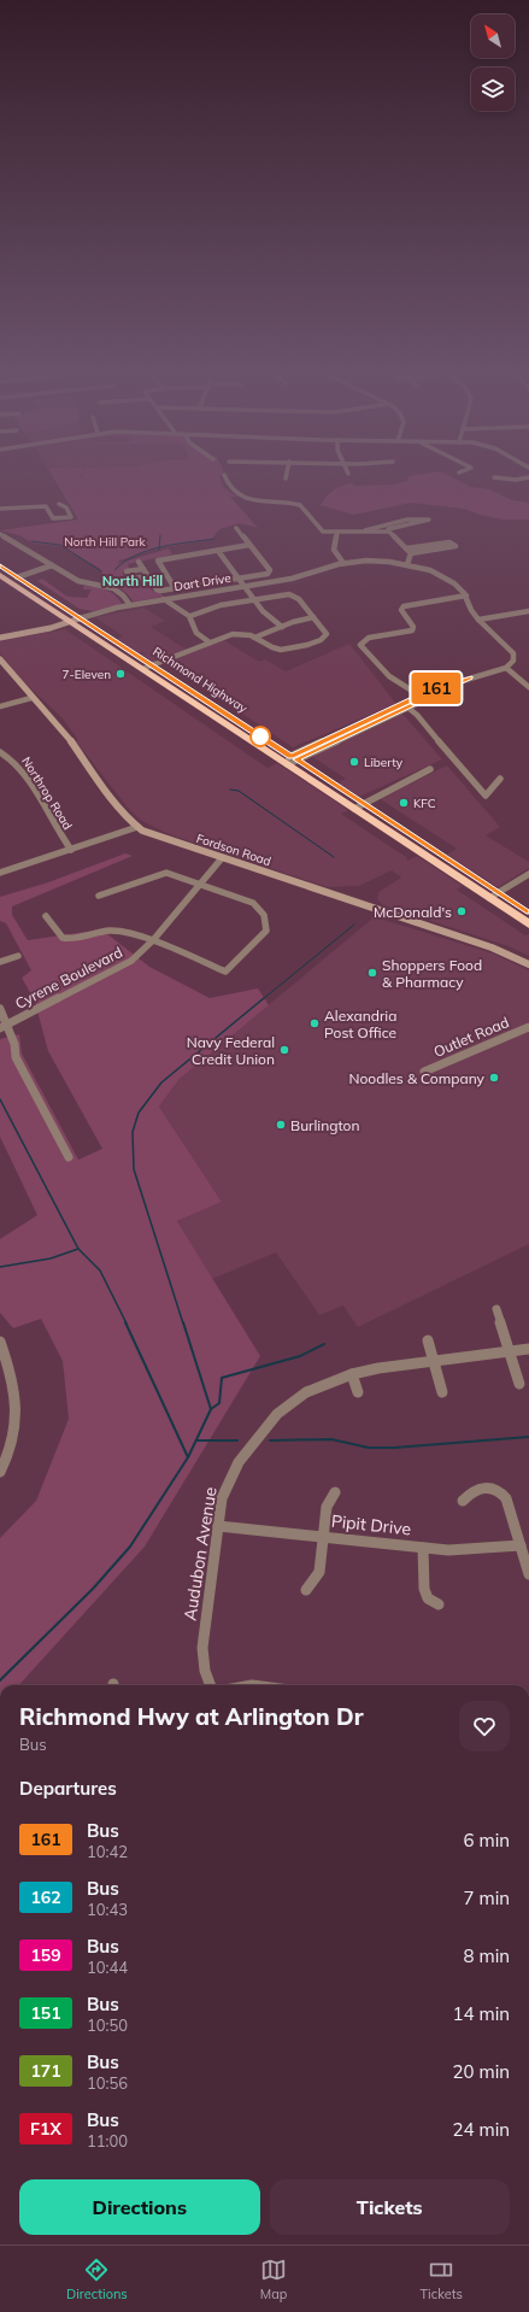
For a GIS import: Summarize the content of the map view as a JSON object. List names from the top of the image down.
{
  "streets": {
    "highway": ["Richmond Highway"],
    "street": [
      "Dart Drive",
      "Northrop Road",
      "Fordson Road",
      "Cyrene Boulevard",
      "Outlet Road",
      "Pipit Drive",
      "Audubon Avenue"
    ]
  },
  "crossings": [
    ["Dart Drive", "Richmond Highway"],
    ["Fordson Road", "Cyrene Boulevard"],
    ["Pipit Drive", "Audubon Avenue"]
  ],
  "districts": ["North Hill"],
  "parks": ["North Hill Park"],
  "places": [
    "7-Eleven",
    "Liberty",
    "KFC",
    "McDonald's",
    "Shoppers Food & Pharmacy",
    "Alexandria Post Office",
    "Navy Federal Credit Union",
    "Noodles & Company",
    "Burlington"
  ],
  "lines": ["bus line 161"],
  "north": "top left",
  "page": {
    "on_map": "161",
    "heading": [
      ["Richmond Hwy at Arlington Dr", "Bus"],
      "Departures"
    ],
    "list": [
      {
        "mark": "161",
        "name": "Bus",
        "note": "10:42",
        "value": "6 min"
      },
      {
        "mark": "162",
        "name": "Bus",
        "note": "10:43",
        "value": "7 min"
      },
      {
        "mark": "159",
        "name": "Bus",
        "note": "10:44",
        "value": "8 min"
      },
      {
        "mark": "151",
        "name": "Bus",
        "note": "10:50",
        "value": "14 min"
      },
      {
        "mark": "171",
        "name": "Bus",
        "note": "10:56",
        "value": "20 min"
      },
      {
        "mark": "F1X",
        "name": "Bus",
        "note": "11:00",
        "value": "24 min"
      }
    ],
    "buttons": ["Directions", "Tickets"],
    "tabs": ["Directions", "Map", "Tickets"]
  }
}
